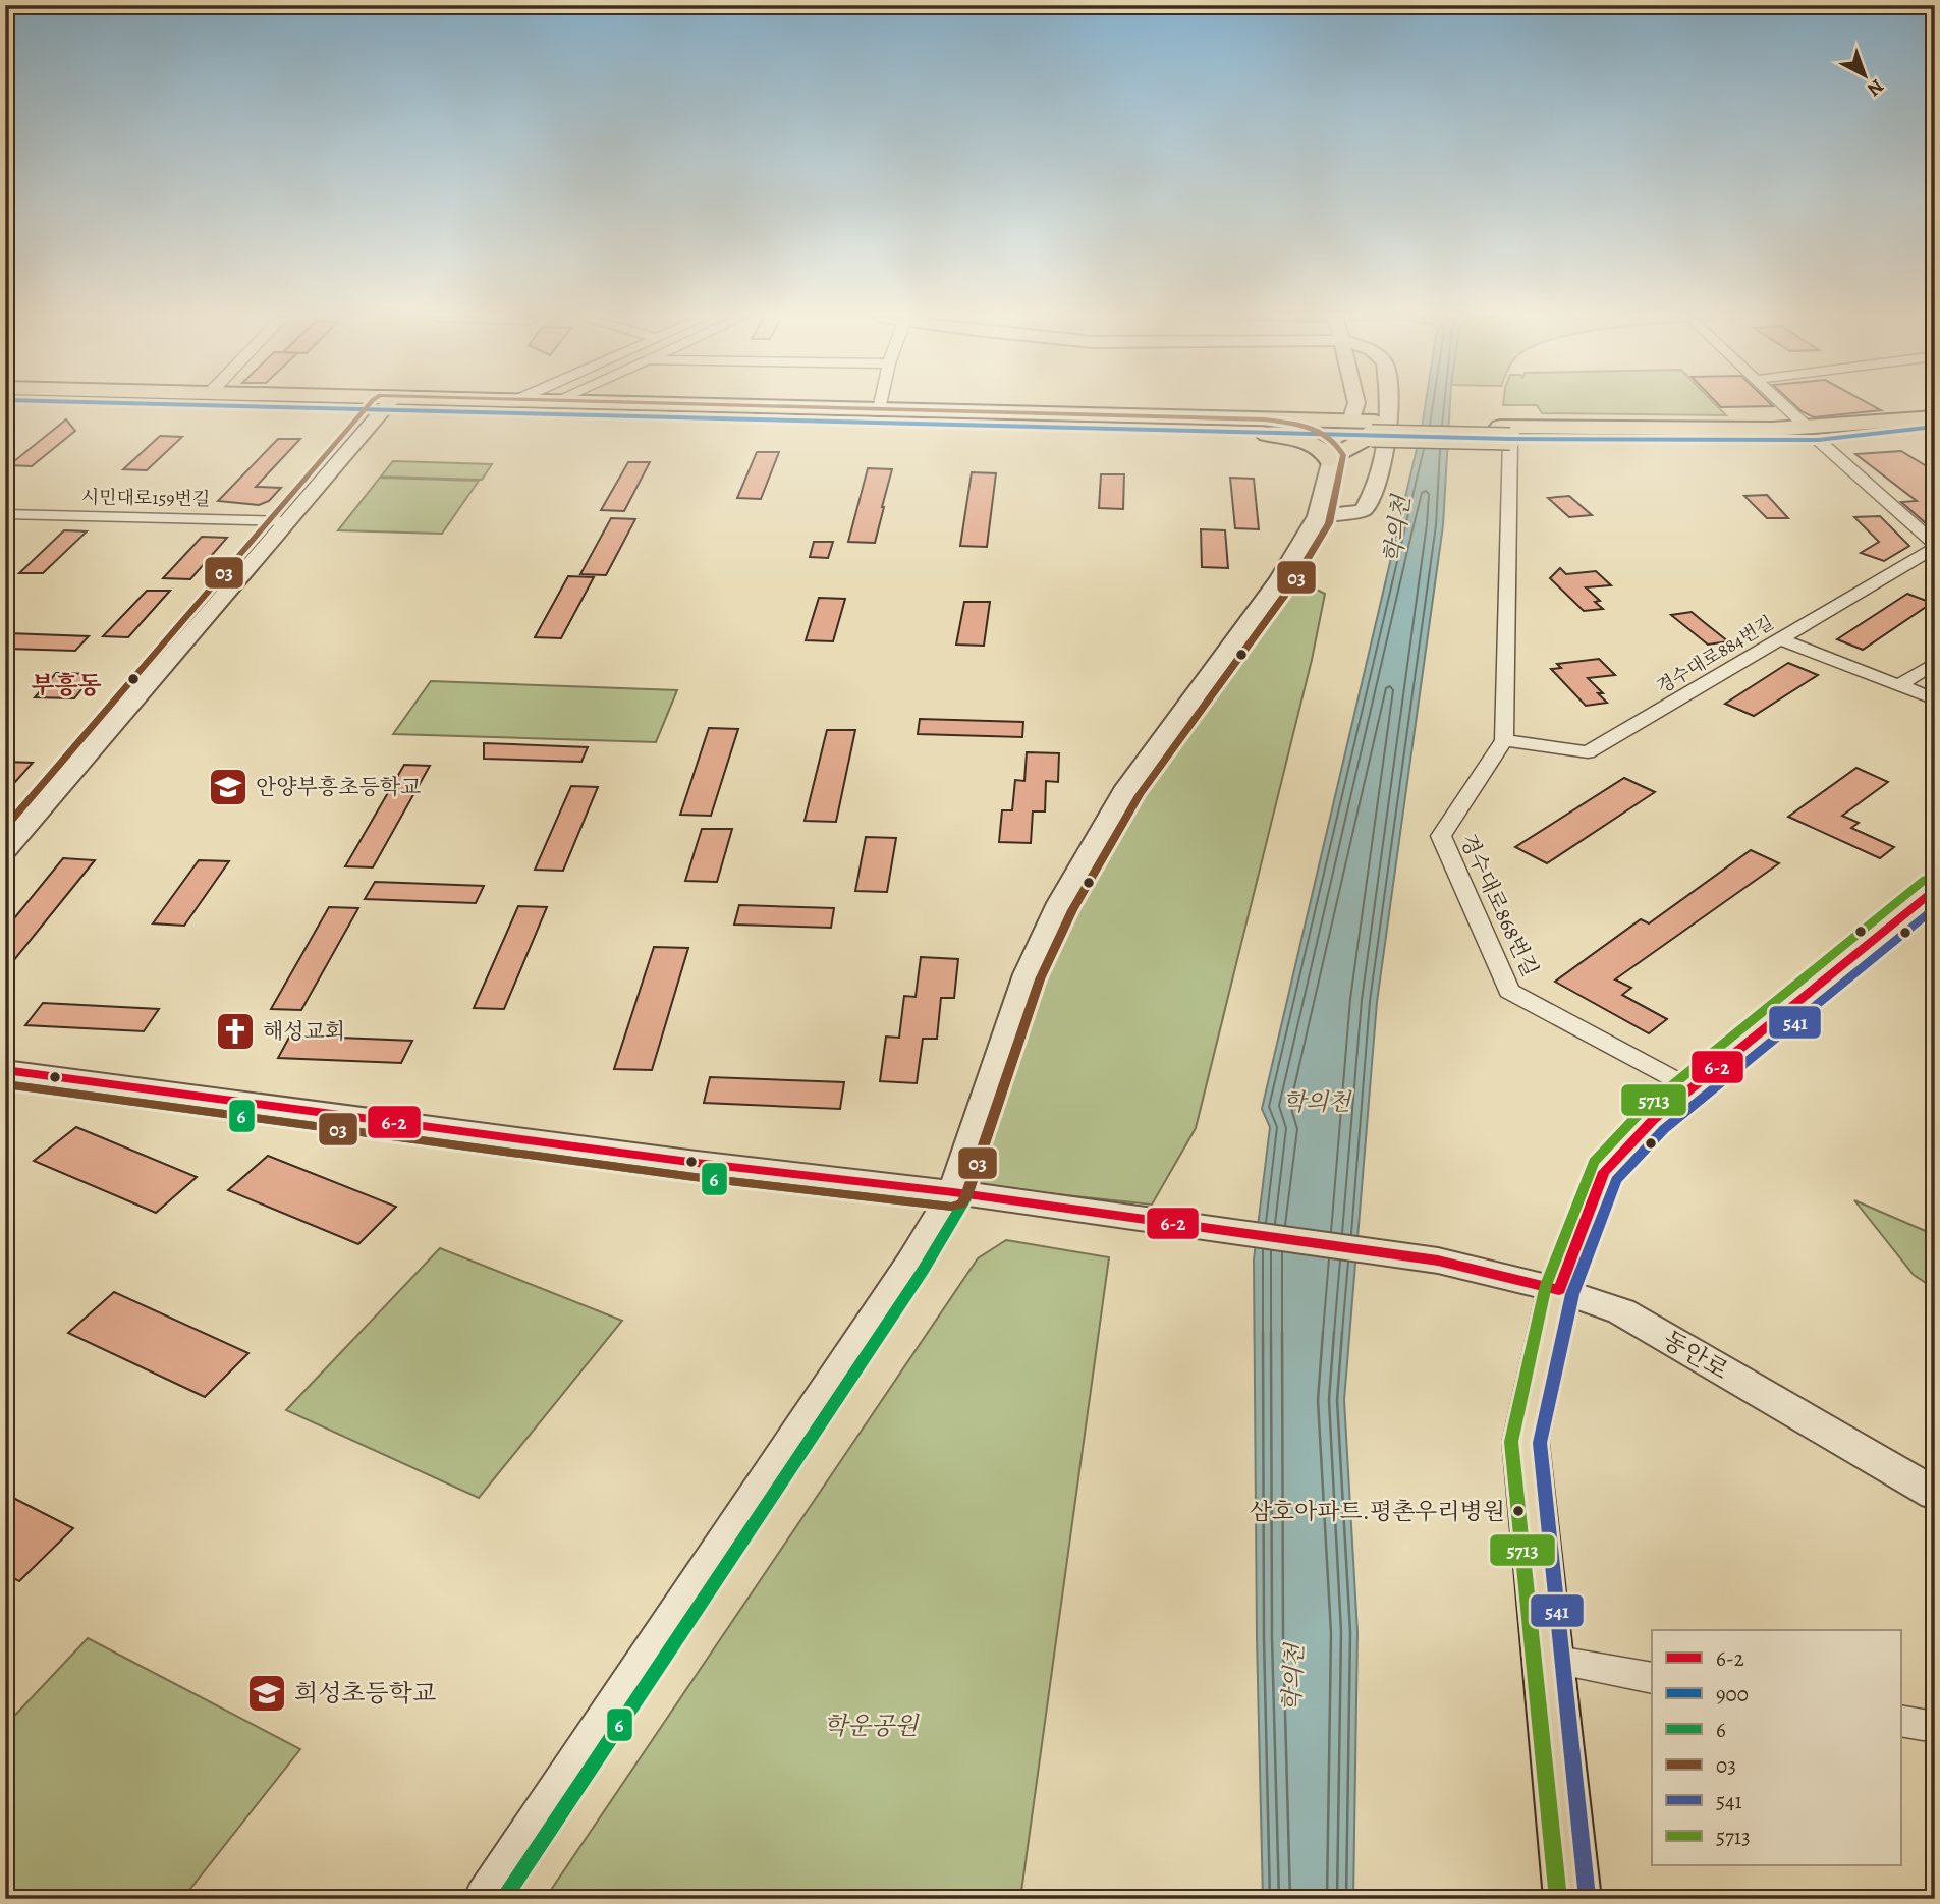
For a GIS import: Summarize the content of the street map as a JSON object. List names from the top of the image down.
{
  "streets": {
    "street": [
      "시민대로159번길",
      "경수대로884번길",
      "경수대로868번길",
      "동안로"
    ]
  },
  "crossings": [
    ["경수대로884번길", "경수대로868번길"]
  ],
  "districts": ["부흥동"],
  "water": ["학의천"],
  "parks": ["학운공원"],
  "places": {
    "school or university": ["안양부흥초등학교", "희성초등학교"],
    "church": ["해성교회"],
    "other": ["삼호아파트.평촌우리병원"]
  },
  "lines": [
    "transit line 900",
    "transit line 03",
    "transit line 5713",
    "transit line 6-2",
    "transit line 541",
    "transit line 6"
  ],
  "legend": [
    "6-2",
    "900",
    "6",
    "03",
    "541",
    "5713"
  ],
  "north": "bottom right"
}
